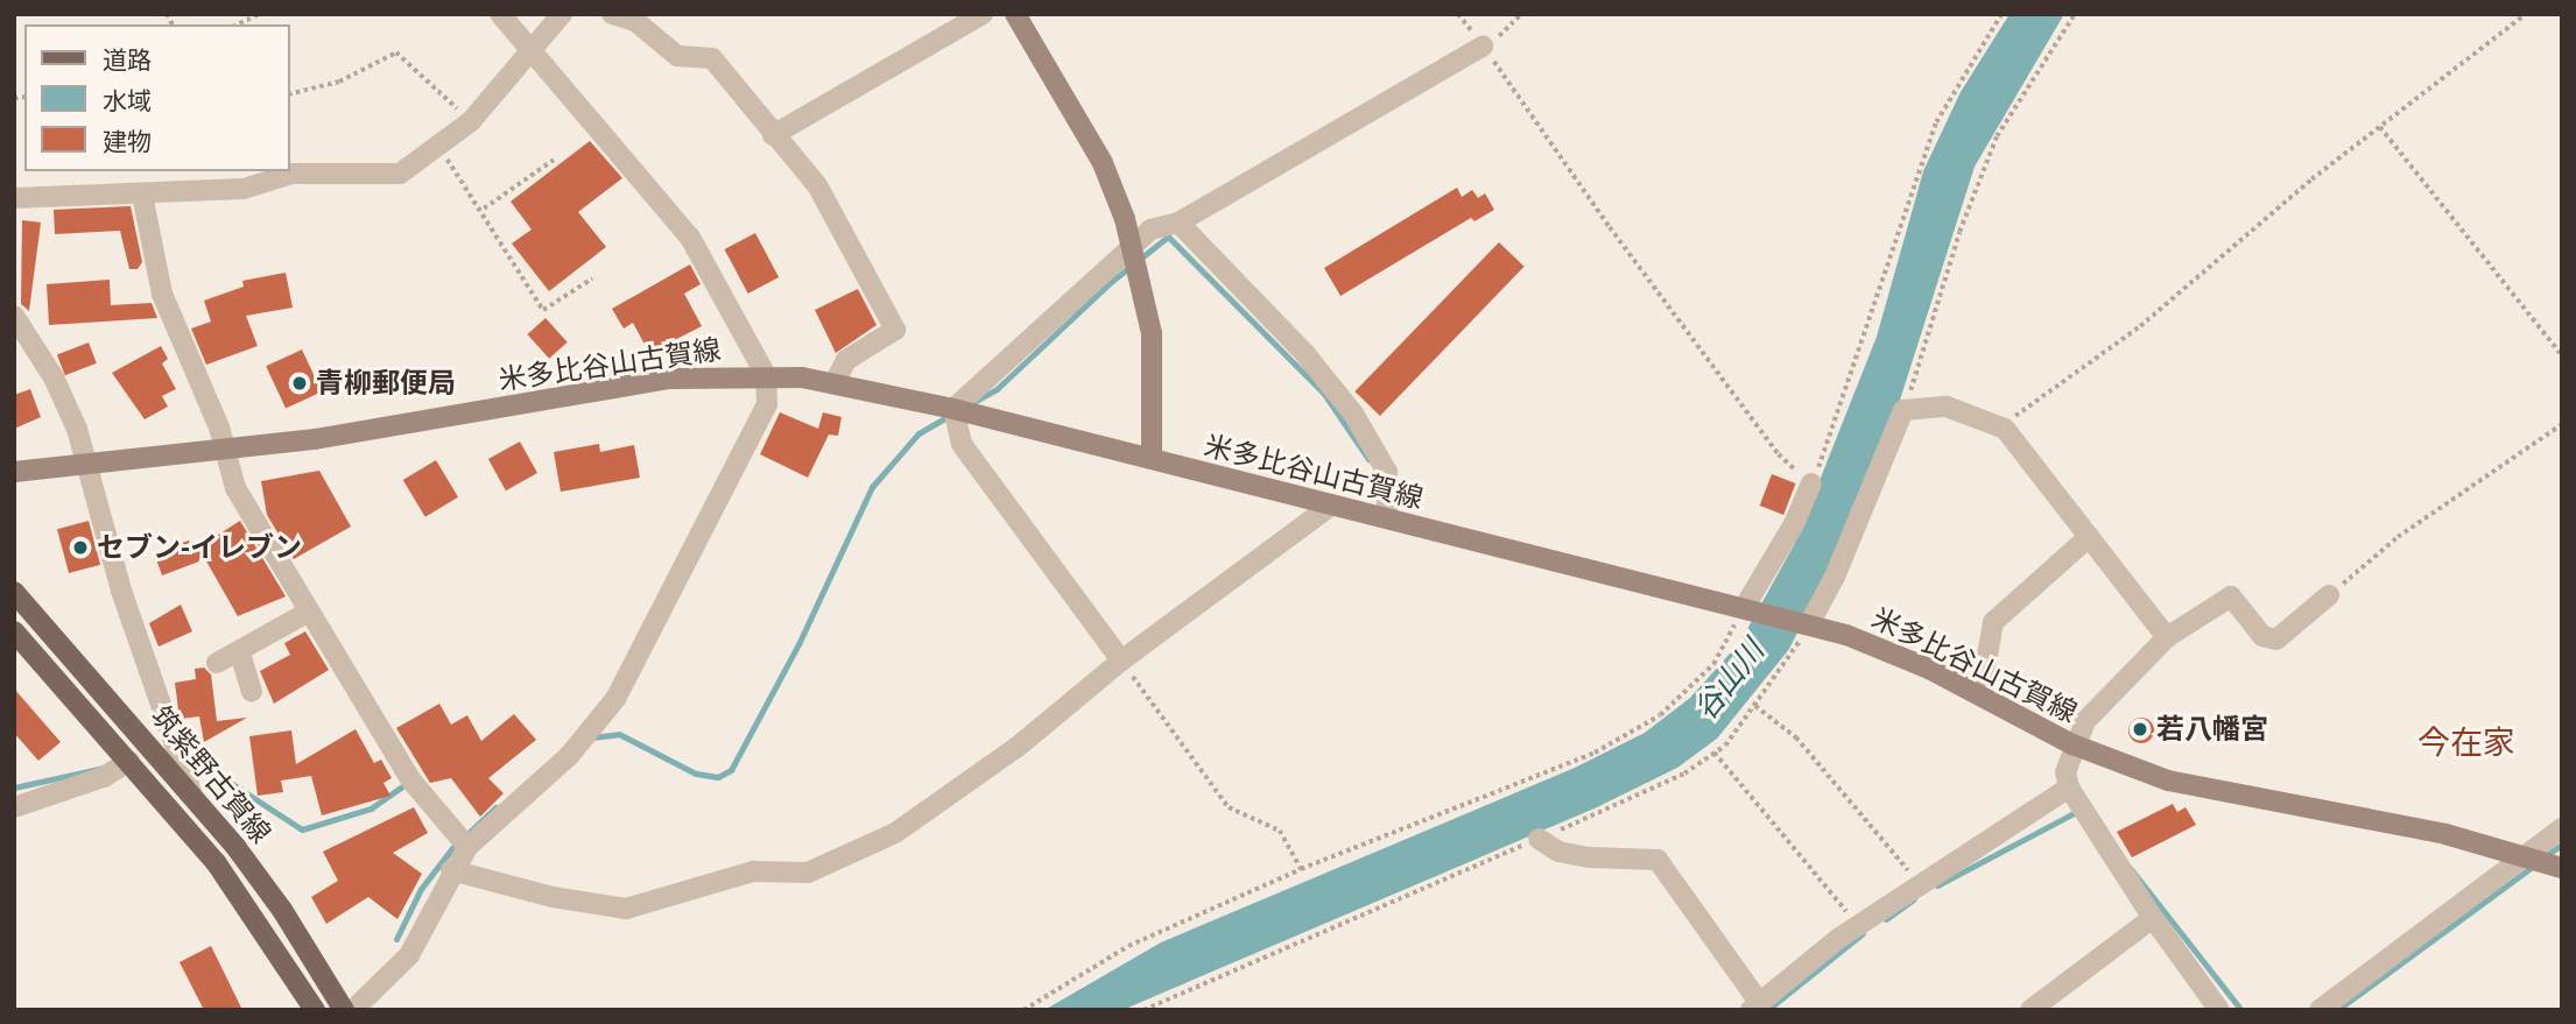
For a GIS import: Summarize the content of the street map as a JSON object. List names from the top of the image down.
{
  "streets": {
    "main road": ["米多比谷山古賀線", "筑紫野古賀線"]
  },
  "districts": ["今在家"],
  "water": ["谷山川"],
  "places": ["青柳郵便局", "セブン-イレブン", "若八幡宮"],
  "legend": ["道路", "水域", "建物"]
}
